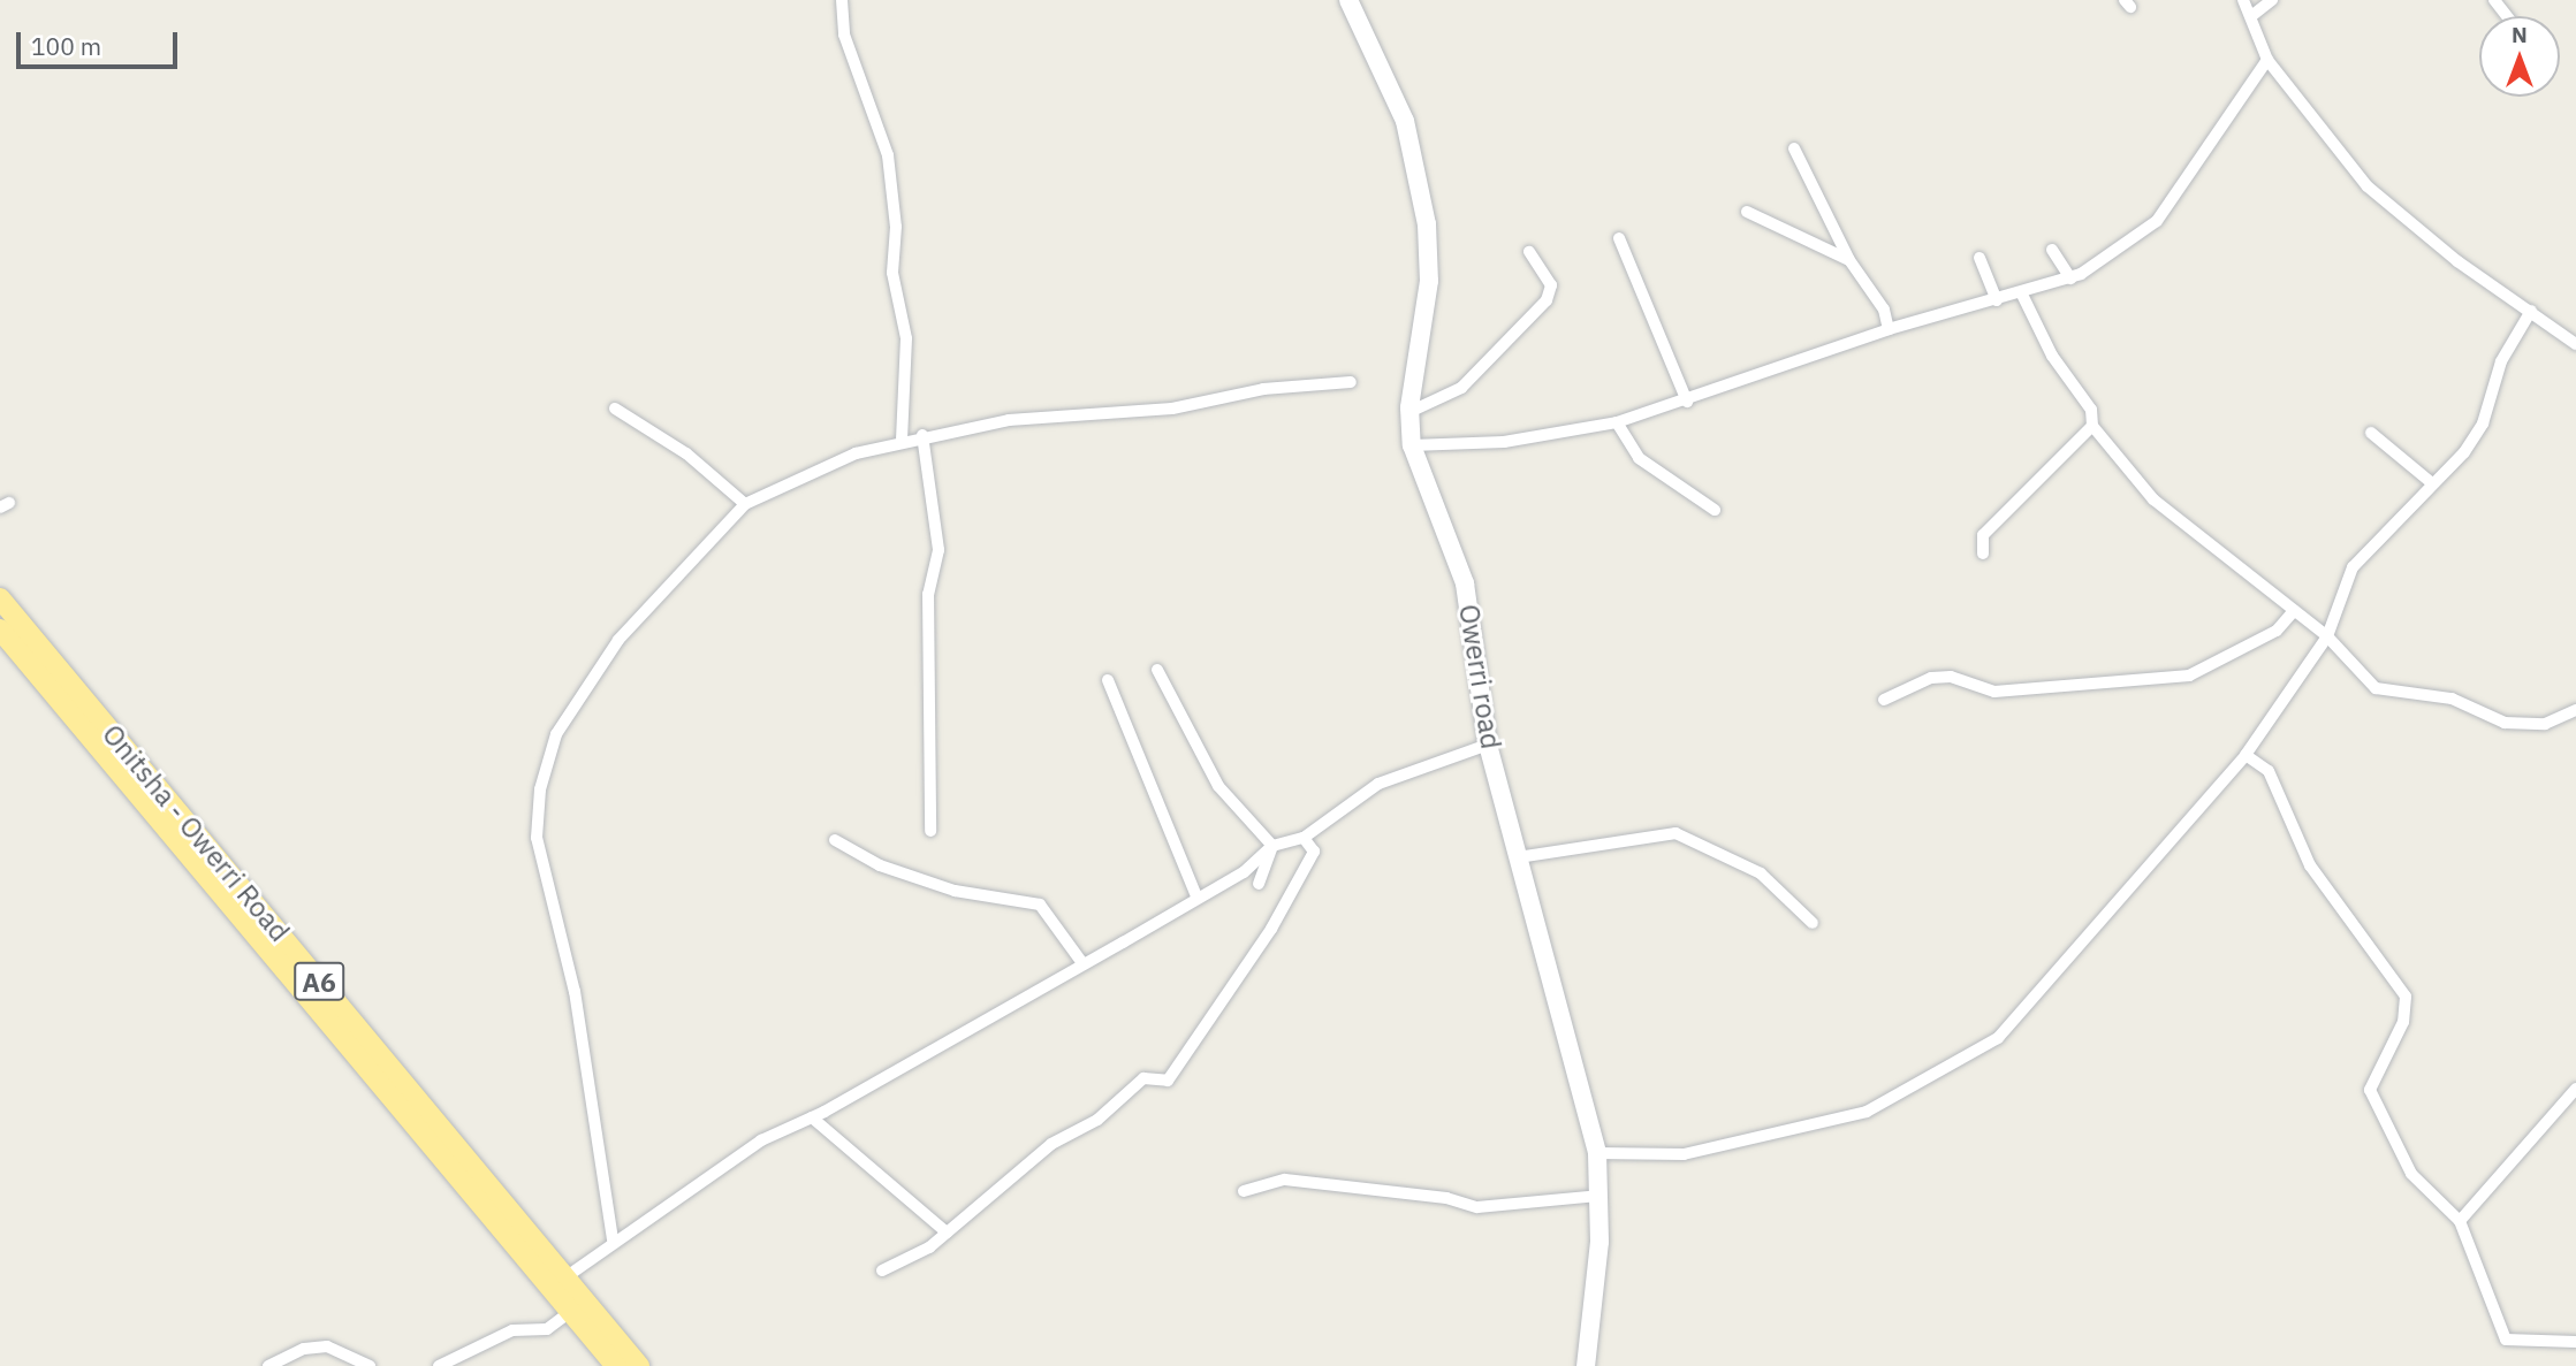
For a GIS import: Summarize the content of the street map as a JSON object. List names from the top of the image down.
{
  "streets": {
    "highway": ["Onitsha - Owerri Road", "A6"],
    "main road": ["Owerri road"]
  },
  "scale_bar": "100 m",
  "north": "top"
}
